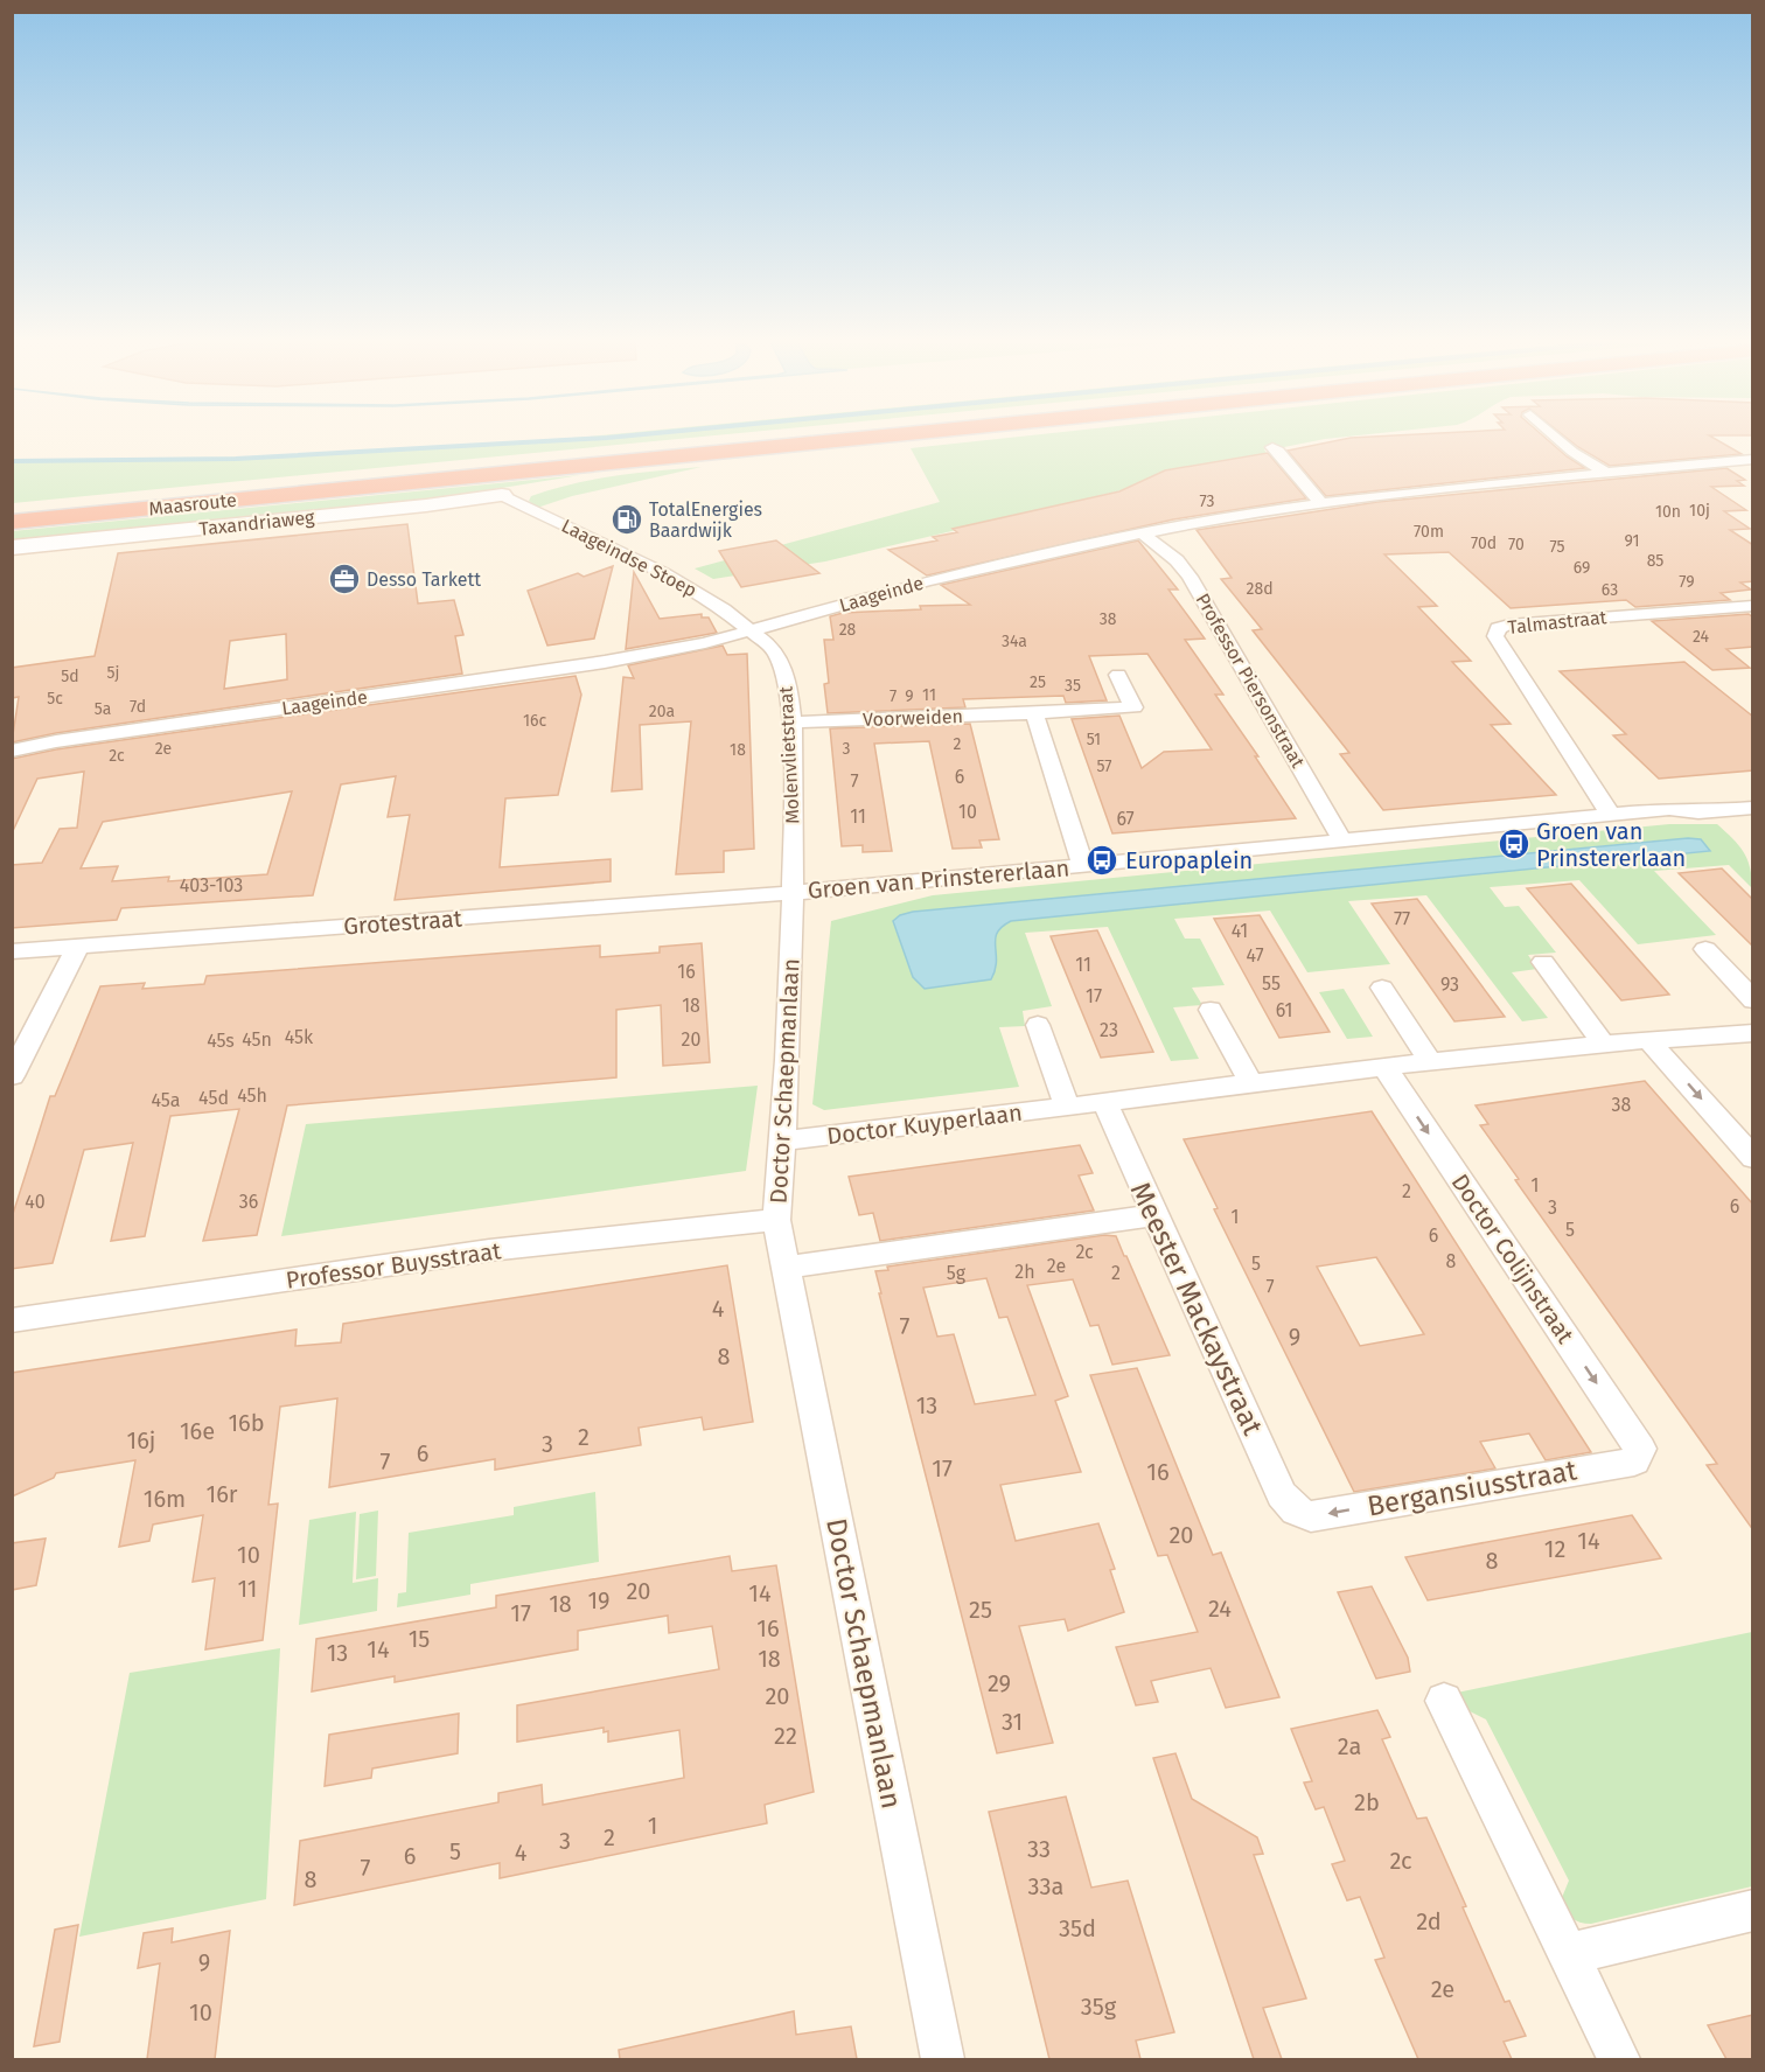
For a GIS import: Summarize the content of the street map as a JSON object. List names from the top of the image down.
{
  "streets": {
    "highway": ["Maasroute"],
    "main road": ["Taxandriaweg"],
    "street": [
      "Laageindse Stoep",
      "Laageinde",
      "Talmastraat",
      "Professor Piersonstraat",
      "Voorweiden",
      "Molenvlietstraat",
      "Groen van Prinstererlaan",
      "Grotestraat",
      "Doctor Schaepmanlaan",
      "Doctor Kuyperlaan",
      "Doctor Colijnstraat",
      "Professor Buysstraat",
      "Meester Mackaystraat",
      "Bergansiusstraat"
    ]
  },
  "crossings": [
    ["Taxandriaweg", "Laageindse Stoep"],
    ["Laageindse Stoep", "Laageinde"],
    ["Laageindse Stoep", "Molenvlietstraat"],
    ["Laageinde", "Professor Piersonstraat"],
    ["Laageinde", "Molenvlietstraat"],
    ["Talmastraat", "Groen van Prinstererlaan"],
    ["Professor Piersonstraat", "Groen van Prinstererlaan"],
    ["Voorweiden", "Molenvlietstraat"],
    ["Molenvlietstraat", "Groen van Prinstererlaan"],
    ["Molenvlietstraat", "Grotestraat"],
    ["Molenvlietstraat", "Doctor Schaepmanlaan"],
    ["Groen van Prinstererlaan", "Grotestraat"],
    ["Groen van Prinstererlaan", "Doctor Schaepmanlaan"],
    ["Grotestraat", "Doctor Schaepmanlaan"],
    ["Doctor Schaepmanlaan", "Doctor Kuyperlaan"],
    ["Doctor Schaepmanlaan", "Professor Buysstraat"],
    ["Doctor Kuyperlaan", "Doctor Colijnstraat"],
    ["Doctor Kuyperlaan", "Meester Mackaystraat"],
    ["Doctor Colijnstraat", "Bergansiusstraat"],
    ["Meester Mackaystraat", "Bergansiusstraat"]
  ],
  "one_way": ["Doctor Colijnstraat", "Bergansiusstraat"],
  "places": {
    "fuel station": ["TotalEnergies Baardwijk"],
    "office": ["Desso Tarkett"],
    "bus stop": ["Groen van Prinstererlaan", "Europaplein"]
  },
  "house_numbers": [
    "73",
    "10j",
    "10n",
    "70m",
    "91",
    "70d",
    "70",
    "75",
    "85",
    "69",
    "79",
    "28d",
    "63",
    "38",
    "28",
    "24",
    "34a",
    "5j",
    "5d",
    "25",
    "35",
    "11",
    "7",
    "9",
    "5c",
    "7d",
    "5a",
    "20a",
    "16c",
    "51",
    "2",
    "2e",
    "3",
    "18",
    "2c",
    "57",
    "6",
    "7",
    "10",
    "11",
    "67",
    "403-103",
    "77",
    "41",
    "47",
    "11",
    "16",
    "55",
    "93",
    "17",
    "18",
    "61",
    "23",
    "45k",
    "45n",
    "20",
    "45s",
    "45h",
    "45d",
    "45a",
    "38",
    "1",
    "2",
    "40",
    "36",
    "6",
    "3",
    "1",
    "5",
    "6",
    "2c",
    "8",
    "5",
    "2e",
    "2h",
    "5g",
    "2",
    "7",
    "4",
    "7",
    "9",
    "8",
    "13",
    "16b",
    "16e",
    "2",
    "16j",
    "3",
    "6",
    "7",
    "17",
    "16",
    "16r",
    "16m",
    "20",
    "14",
    "12",
    "10",
    "8",
    "11",
    "20",
    "14",
    "19",
    "18",
    "24",
    "25",
    "17",
    "16",
    "15",
    "14",
    "13",
    "18",
    "29",
    "20",
    "31",
    "22",
    "2a",
    "2b",
    "1",
    "2",
    "3",
    "33",
    "5",
    "4",
    "6",
    "2c",
    "7",
    "8",
    "33a",
    "2d",
    "35d",
    "9",
    "2e",
    "35g",
    "10"
  ]
}
